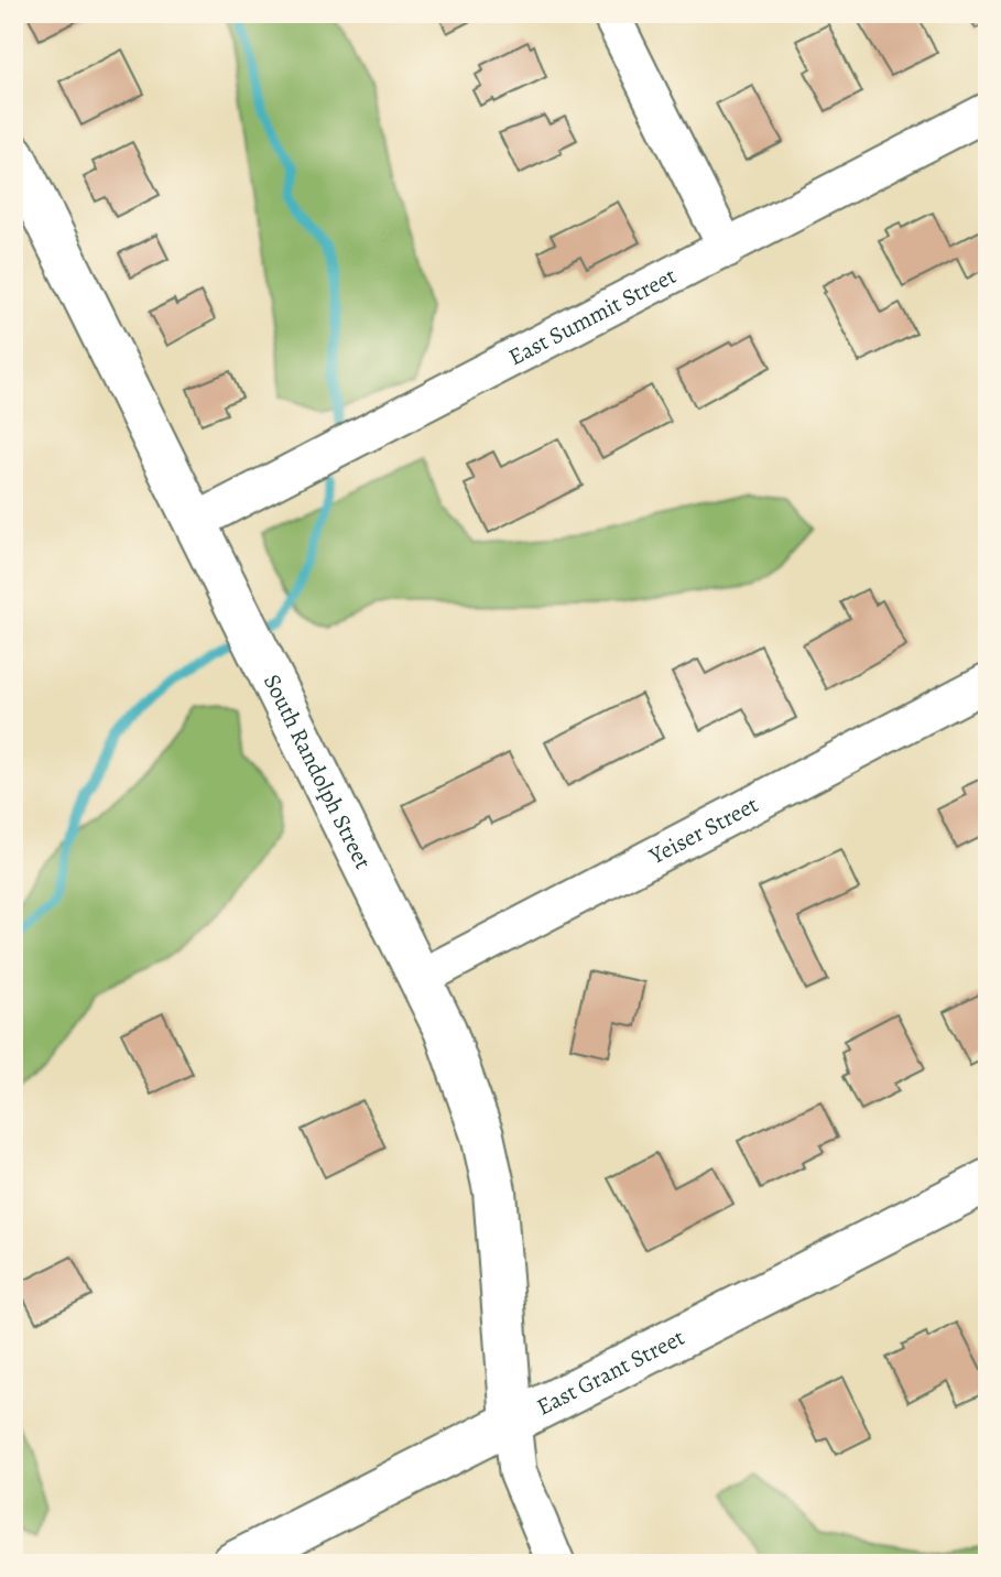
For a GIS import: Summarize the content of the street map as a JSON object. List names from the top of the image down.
{
  "streets": {
    "street": [
      "East Summit Street",
      "South Randolph Street",
      "Yeiser Street",
      "East Grant Street"
    ]
  },
  "crossings": [
    ["East Summit Street", "South Randolph Street"],
    ["South Randolph Street", "Yeiser Street"],
    ["South Randolph Street", "East Grant Street"]
  ]
}
